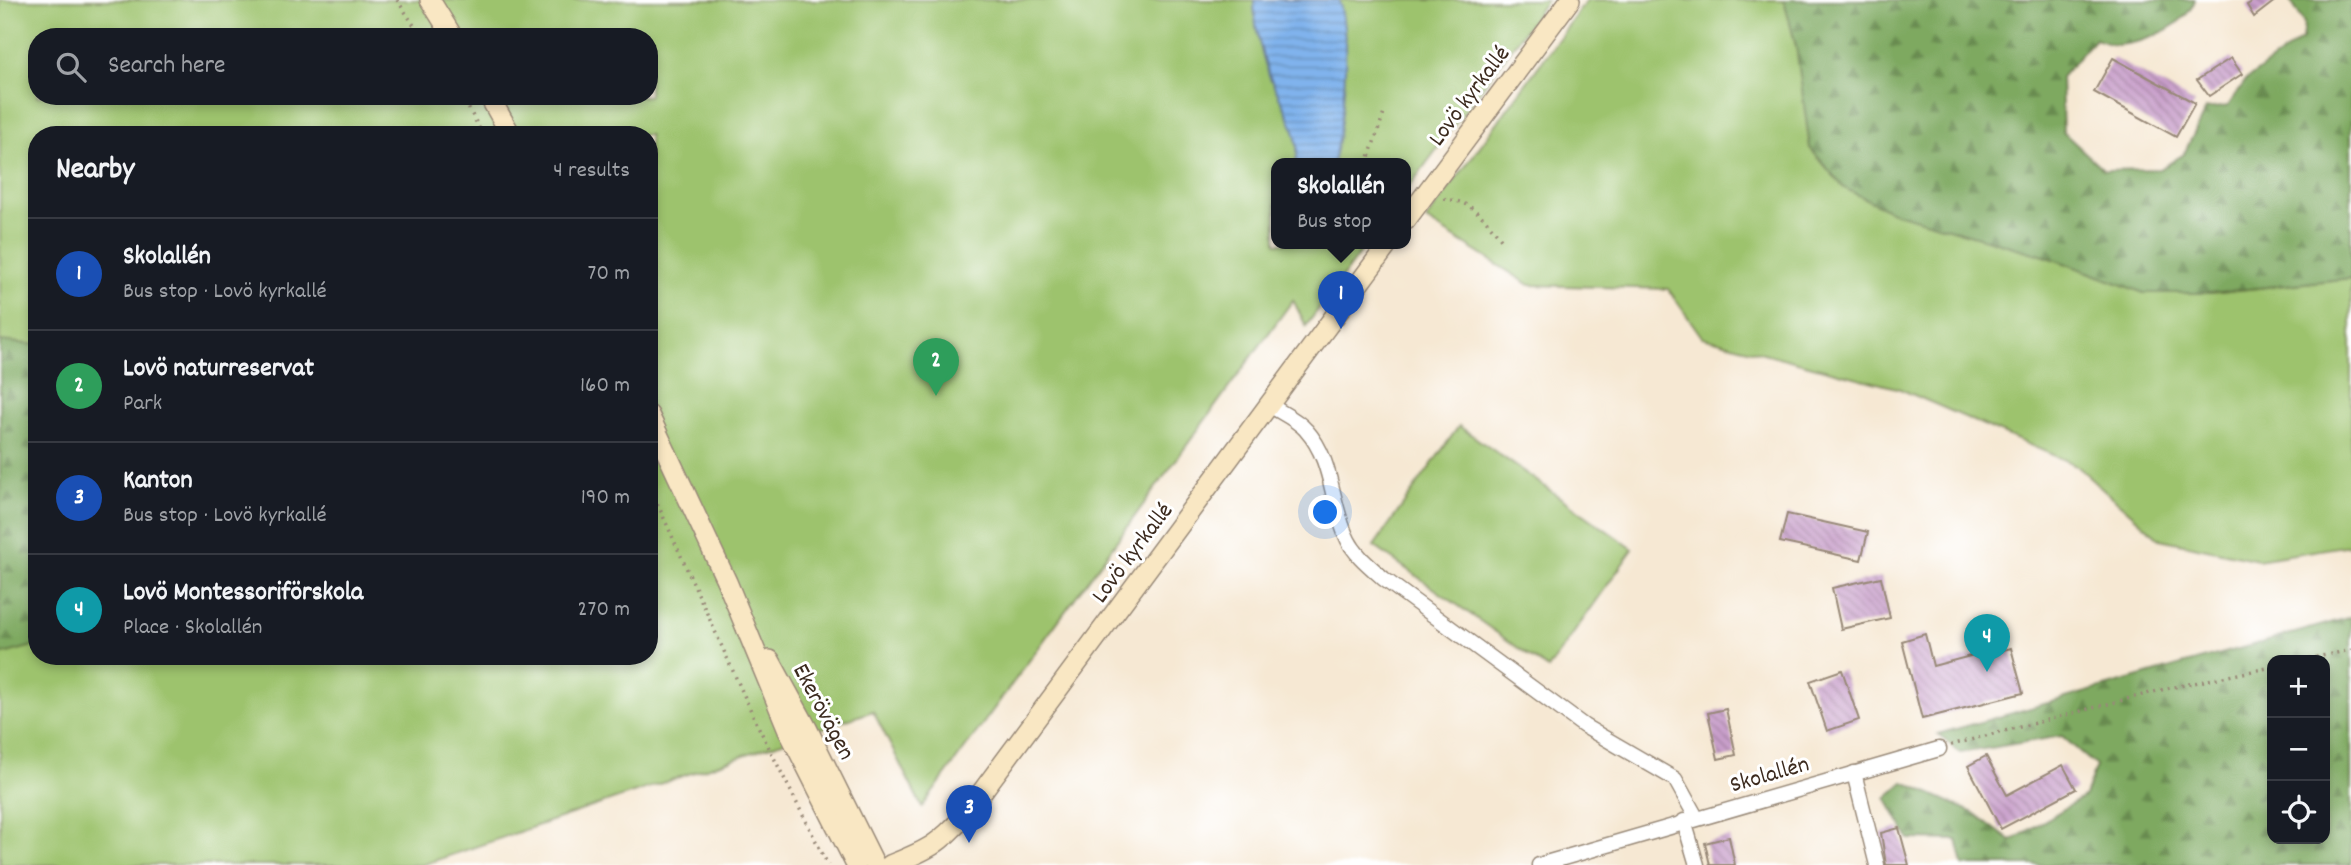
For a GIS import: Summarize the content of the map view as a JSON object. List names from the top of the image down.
{
  "streets": {
    "street": ["Lovö kyrkallé", "Ekerövägen", "Skolallén"]
  },
  "page": {
    "search": "Search here",
    "heading": ["Nearby", "4 results"],
    "popup": ["Skolallén", "Bus stop"],
    "list": [
      {
        "mark": "1",
        "name": "Skolallén",
        "note": "Bus stop · Lovö kyrkallé",
        "value": "70 m"
      },
      {
        "mark": "2",
        "name": "Lovö naturreservat",
        "note": "Park",
        "value": "160 m"
      },
      {
        "mark": "3",
        "name": "Kanton",
        "note": "Bus stop · Lovö kyrkallé",
        "value": "190 m"
      },
      {
        "mark": "4",
        "name": "Lovö Montessoriförskola",
        "note": "Place · Skolallén",
        "value": "270 m"
      }
    ],
    "pins": [
      "1",
      "2",
      "4",
      "3"
    ],
    "map_buttons": ["+", "−"]
  }
}
